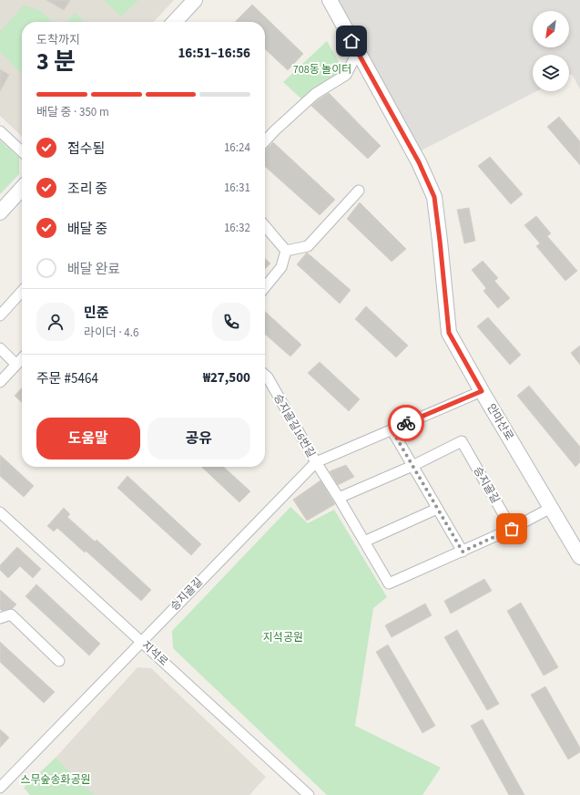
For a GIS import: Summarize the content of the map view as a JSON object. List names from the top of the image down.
{
  "streets": {
    "street": [
      "안마산로",
      "승지골길16번길",
      "승지골길",
      "지석로"
    ]
  },
  "crossings": [
    ["안마산로", "승지골길"],
    ["승지골길16번길", "승지골길"],
    ["승지골길", "지석로"]
  ],
  "parks": ["708동 놀이터", "지석공원", "스무숲송화공원"],
  "north": "bottom left",
  "page": {
    "heading": ["3 분", "도착까지", "16:51–16:56"],
    "panel": [
      "민준",
      "라이더 · 4.6",
      "주문 #5464",
      "₩27,500"
    ],
    "bar": "배달 중 · 350 m",
    "list": [
      ["접수됨", "16:24"],
      ["조리 중", "16:31"],
      ["배달 중", "16:32"],
      "배달 완료"
    ],
    "buttons": ["도움말", "공유"]
  }
}
